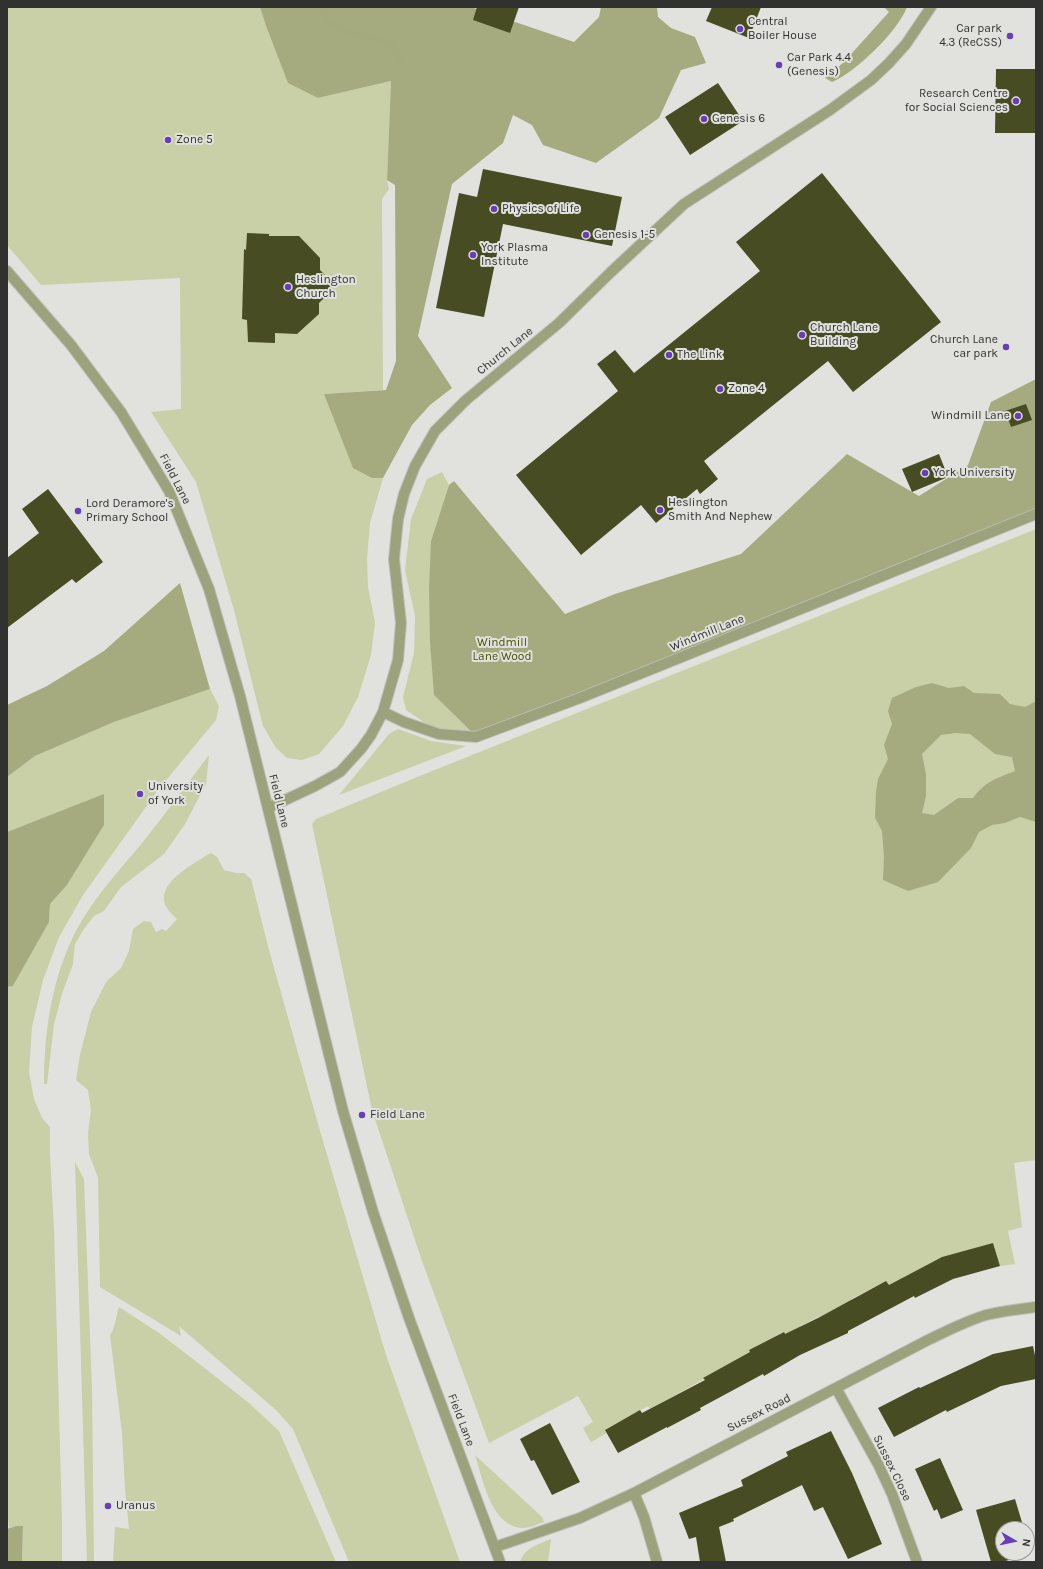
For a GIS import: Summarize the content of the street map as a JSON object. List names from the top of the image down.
{
  "streets": {
    "street": [
      "Church Lane",
      "Field Lane",
      "Windmill Lane",
      "Sussex Road",
      "Sussex Close"
    ]
  },
  "crossings": [
    ["Church Lane", "Field Lane"],
    ["Church Lane", "Windmill Lane"],
    ["Field Lane", "Sussex Road"],
    ["Sussex Road", "Sussex Close"]
  ],
  "parks": ["Windmill Lane Wood"],
  "places": [
    "Central Boiler House",
    "Car park 4.3 (ReCSS)",
    "Car Park 4.4 (Genesis)",
    "Research Centre for Social Sciences",
    "Genesis 6",
    "Zone 5",
    "Physics of Life",
    "Genesis 1-5",
    "York Plasma Institute",
    "Heslington Church",
    "Church Lane Building",
    "Church Lane car park",
    "The Link",
    "Zone 4",
    "Windmill Lane",
    "York University",
    "Heslington Smith And Nephew",
    "Lord Deramore's Primary School",
    "University of York",
    "Field Lane",
    "Uranus"
  ],
  "north": "right"
}
